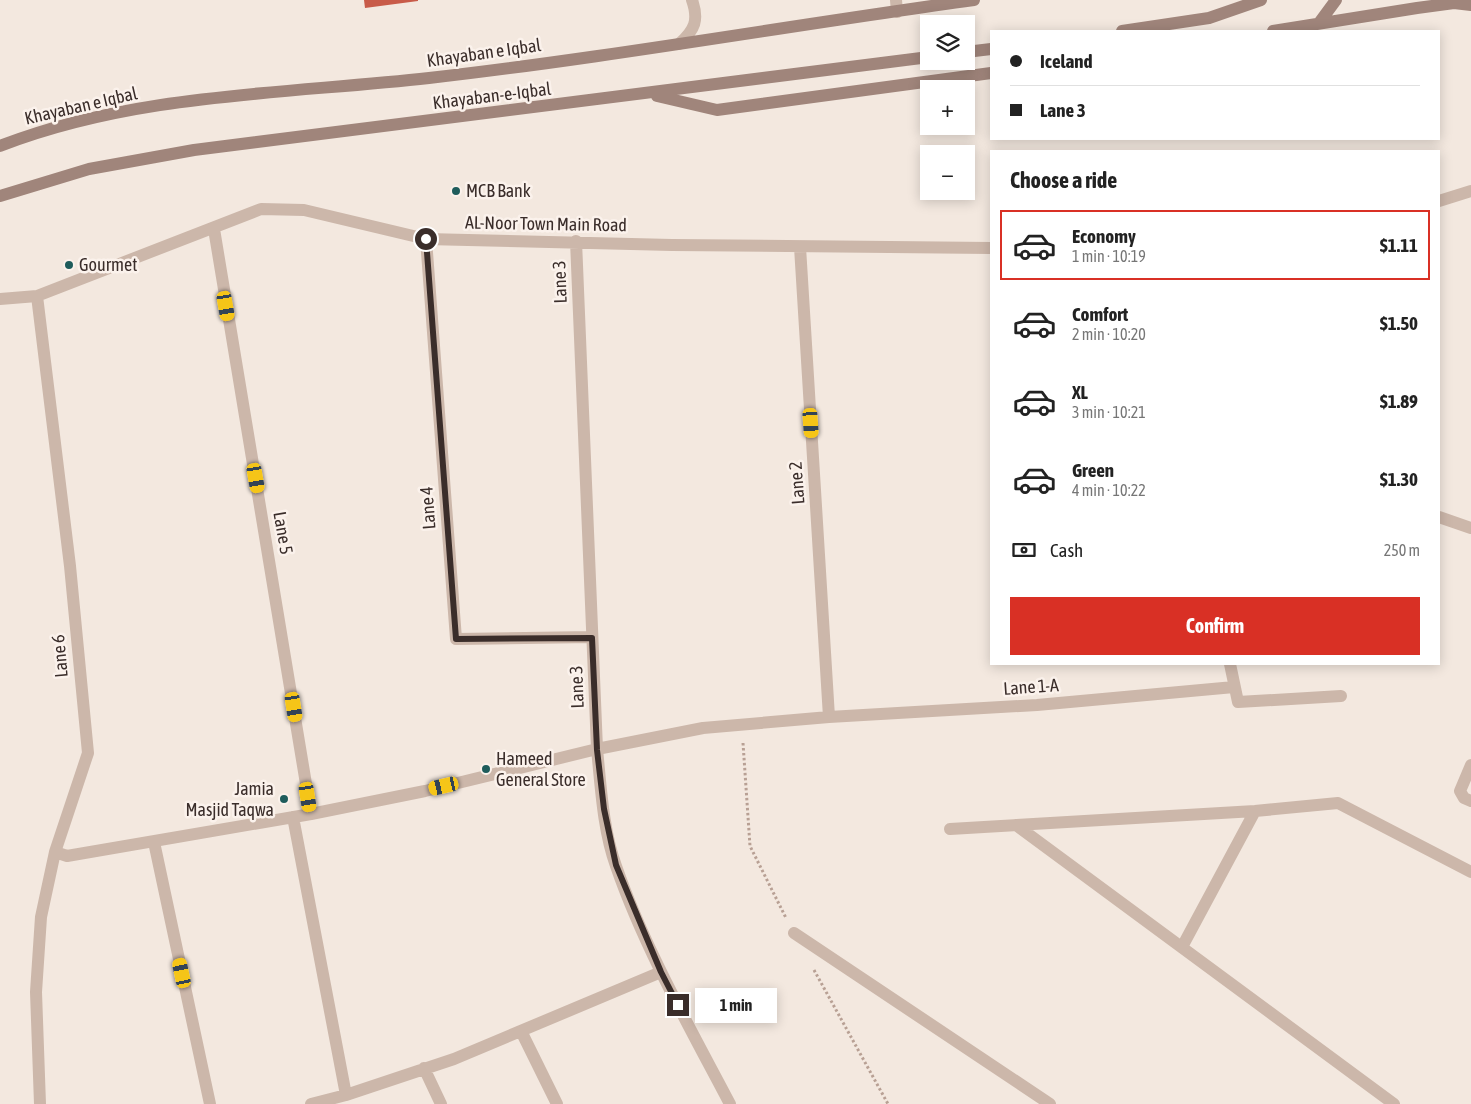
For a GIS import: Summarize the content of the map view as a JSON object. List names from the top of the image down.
{
  "streets": {
    "main road": ["Khayaban e Iqbal", "Khayaban-e-Iqbal"],
    "street": [
      "AL-Noor Town Main Road",
      "Lane 3",
      "Lane 2",
      "Lane 4",
      "Lane 5",
      "Lane 6",
      "Lane 1-A"
    ]
  },
  "crossings": [
    ["AL-Noor Town Main Road", "Lane 3"],
    ["AL-Noor Town Main Road", "Lane 2"],
    ["AL-Noor Town Main Road", "Lane 4"],
    ["AL-Noor Town Main Road", "Lane 5"],
    ["AL-Noor Town Main Road", "Lane 6"],
    ["Lane 3", "Lane 4"],
    ["Lane 3", "Lane 1-A"],
    ["Lane 2", "Lane 1-A"],
    ["Lane 5", "Lane 1-A"],
    ["Lane 6", "Lane 1-A"]
  ],
  "places": [
    "MCB Bank",
    "Gourmet",
    "Hameed General Store",
    "Jamia Masjid Taqwa"
  ],
  "page": {
    "map_buttons": ["+", "−"],
    "banner": ["Iceland", "Lane 3"],
    "heading": "Choose a ride",
    "list": [
      {
        "name": "Economy",
        "note": "1 min · 10:19",
        "value": "$1.11"
      },
      {
        "name": "Comfort",
        "note": "2 min · 10:20",
        "value": "$1.50"
      },
      {
        "name": "XL",
        "note": "3 min · 10:21",
        "value": "$1.89"
      },
      {
        "name": "Green",
        "note": "4 min · 10:22",
        "value": "$1.30"
      }
    ],
    "pay": ["Cash", "250 m"],
    "buttons": "Confirm",
    "bubble": "1 min"
  }
}
